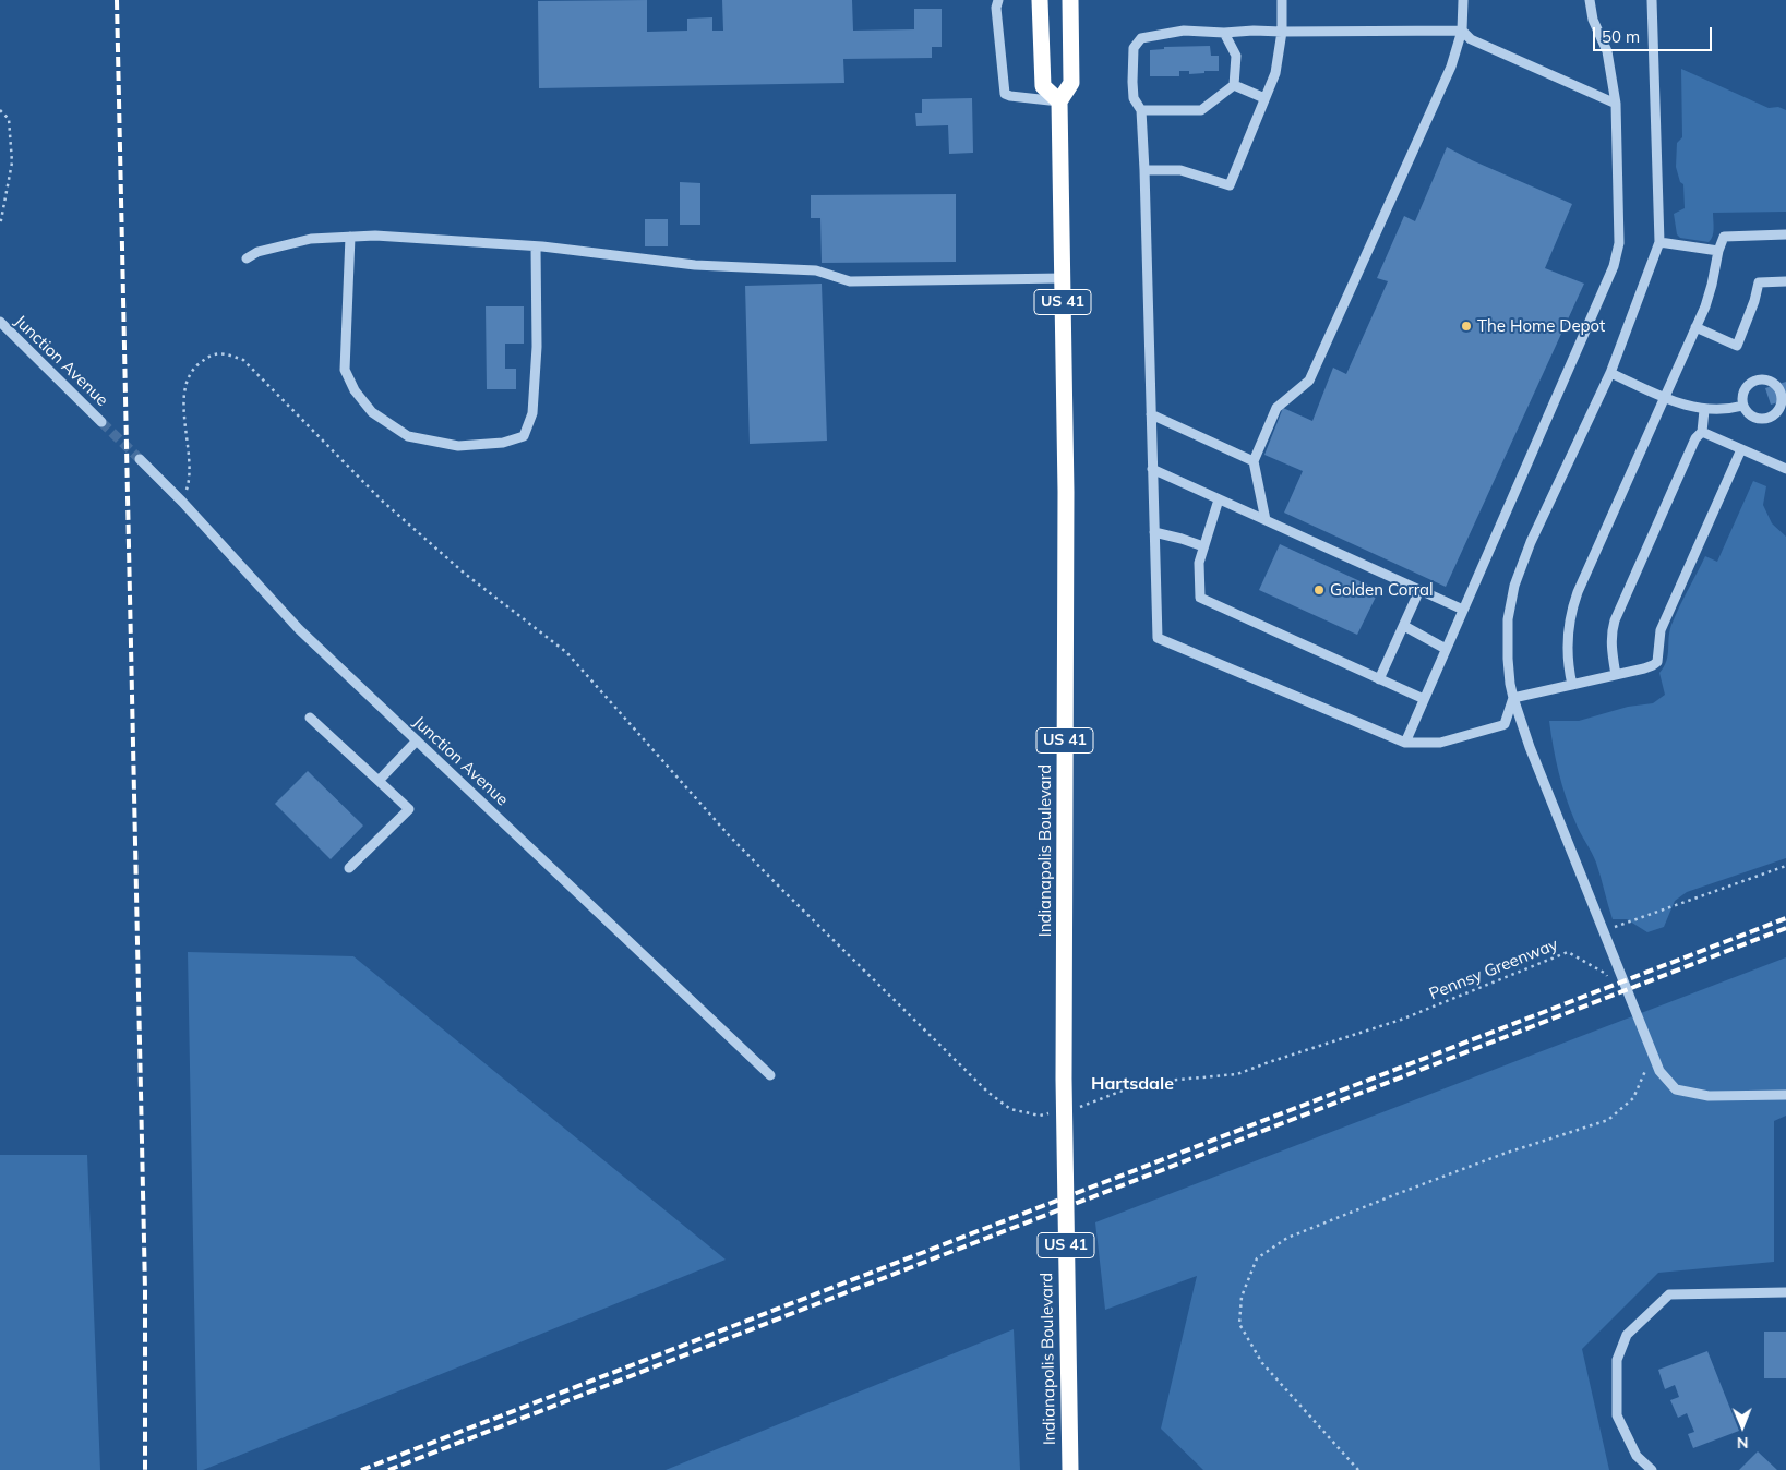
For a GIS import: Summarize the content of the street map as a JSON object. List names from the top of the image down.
{
  "streets": {
    "highway": ["US 41", "Indianapolis Boulevard"],
    "street": ["Junction Avenue"],
    "path": ["Pennsy Greenway"]
  },
  "districts": ["Hartsdale"],
  "places": ["The Home Depot", "Golden Corral"],
  "scale_bar": "50 m",
  "north": "bottom"
}
